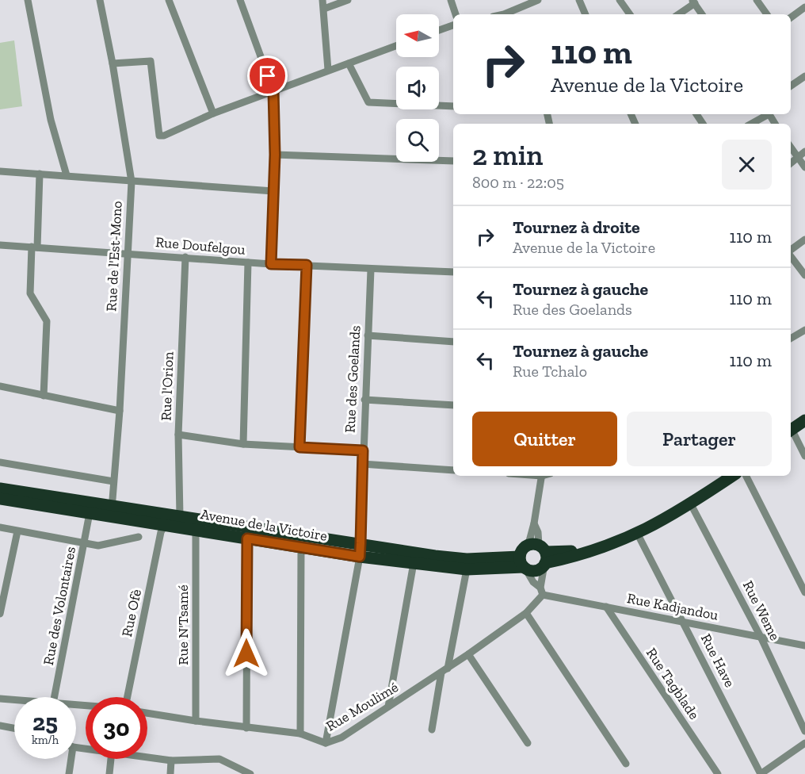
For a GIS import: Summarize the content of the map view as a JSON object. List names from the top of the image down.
{
  "streets": {
    "highway": ["Avenue de la Victoire"],
    "street": [
      "Rue Doufelgou",
      "Rue de l'Est-Mono",
      "Rue des Goelands",
      "Rue l'Orion",
      "Rue des Volontaires",
      "Rue Kadjandou",
      "Rue Weme",
      "Rue Ofè",
      "Rue N'Tsamé",
      "Rue Have",
      "Rue Tagblade",
      "Rue Moulimé"
    ]
  },
  "crossings": [
    ["Rue Doufelgou", "Rue de l'Est-Mono"],
    ["Rue Doufelgou", "Rue des Goelands"],
    ["Rue Doufelgou", "Rue l'Orion"],
    ["Rue de l'Est-Mono", "Avenue de la Victoire"],
    ["Rue des Goelands", "Avenue de la Victoire"],
    ["Rue des Goelands", "Rue Moulimé"],
    ["Rue l'Orion", "Avenue de la Victoire"],
    ["Avenue de la Victoire", "Rue des Volontaires"],
    ["Avenue de la Victoire", "Rue Ofè"],
    ["Avenue de la Victoire", "Rue N'Tsamé"],
    ["Rue Kadjandou", "Rue Weme"],
    ["Rue Kadjandou", "Rue Have"],
    ["Rue Kadjandou", "Rue Tagblade"],
    ["Rue Kadjandou", "Rue Moulimé"],
    ["Rue N'Tsamé", "Rue Moulimé"]
  ],
  "north": "left",
  "page": {
    "turn": ["110 m", "Avenue de la Victoire"],
    "heading": ["2 min", "800 m · 22:05"],
    "list": [
      {
        "name": "Tournez à droite",
        "note": "Avenue de la Victoire",
        "value": "110 m"
      },
      {
        "name": "Tournez à gauche",
        "note": "Rue des Goelands",
        "value": "110 m"
      },
      {
        "name": "Tournez à gauche",
        "note": "Rue Tchalo",
        "value": "110 m"
      }
    ],
    "buttons": ["Quitter", "Partager"],
    "speed": "25 km/h",
    "limit": "30"
  }
}
